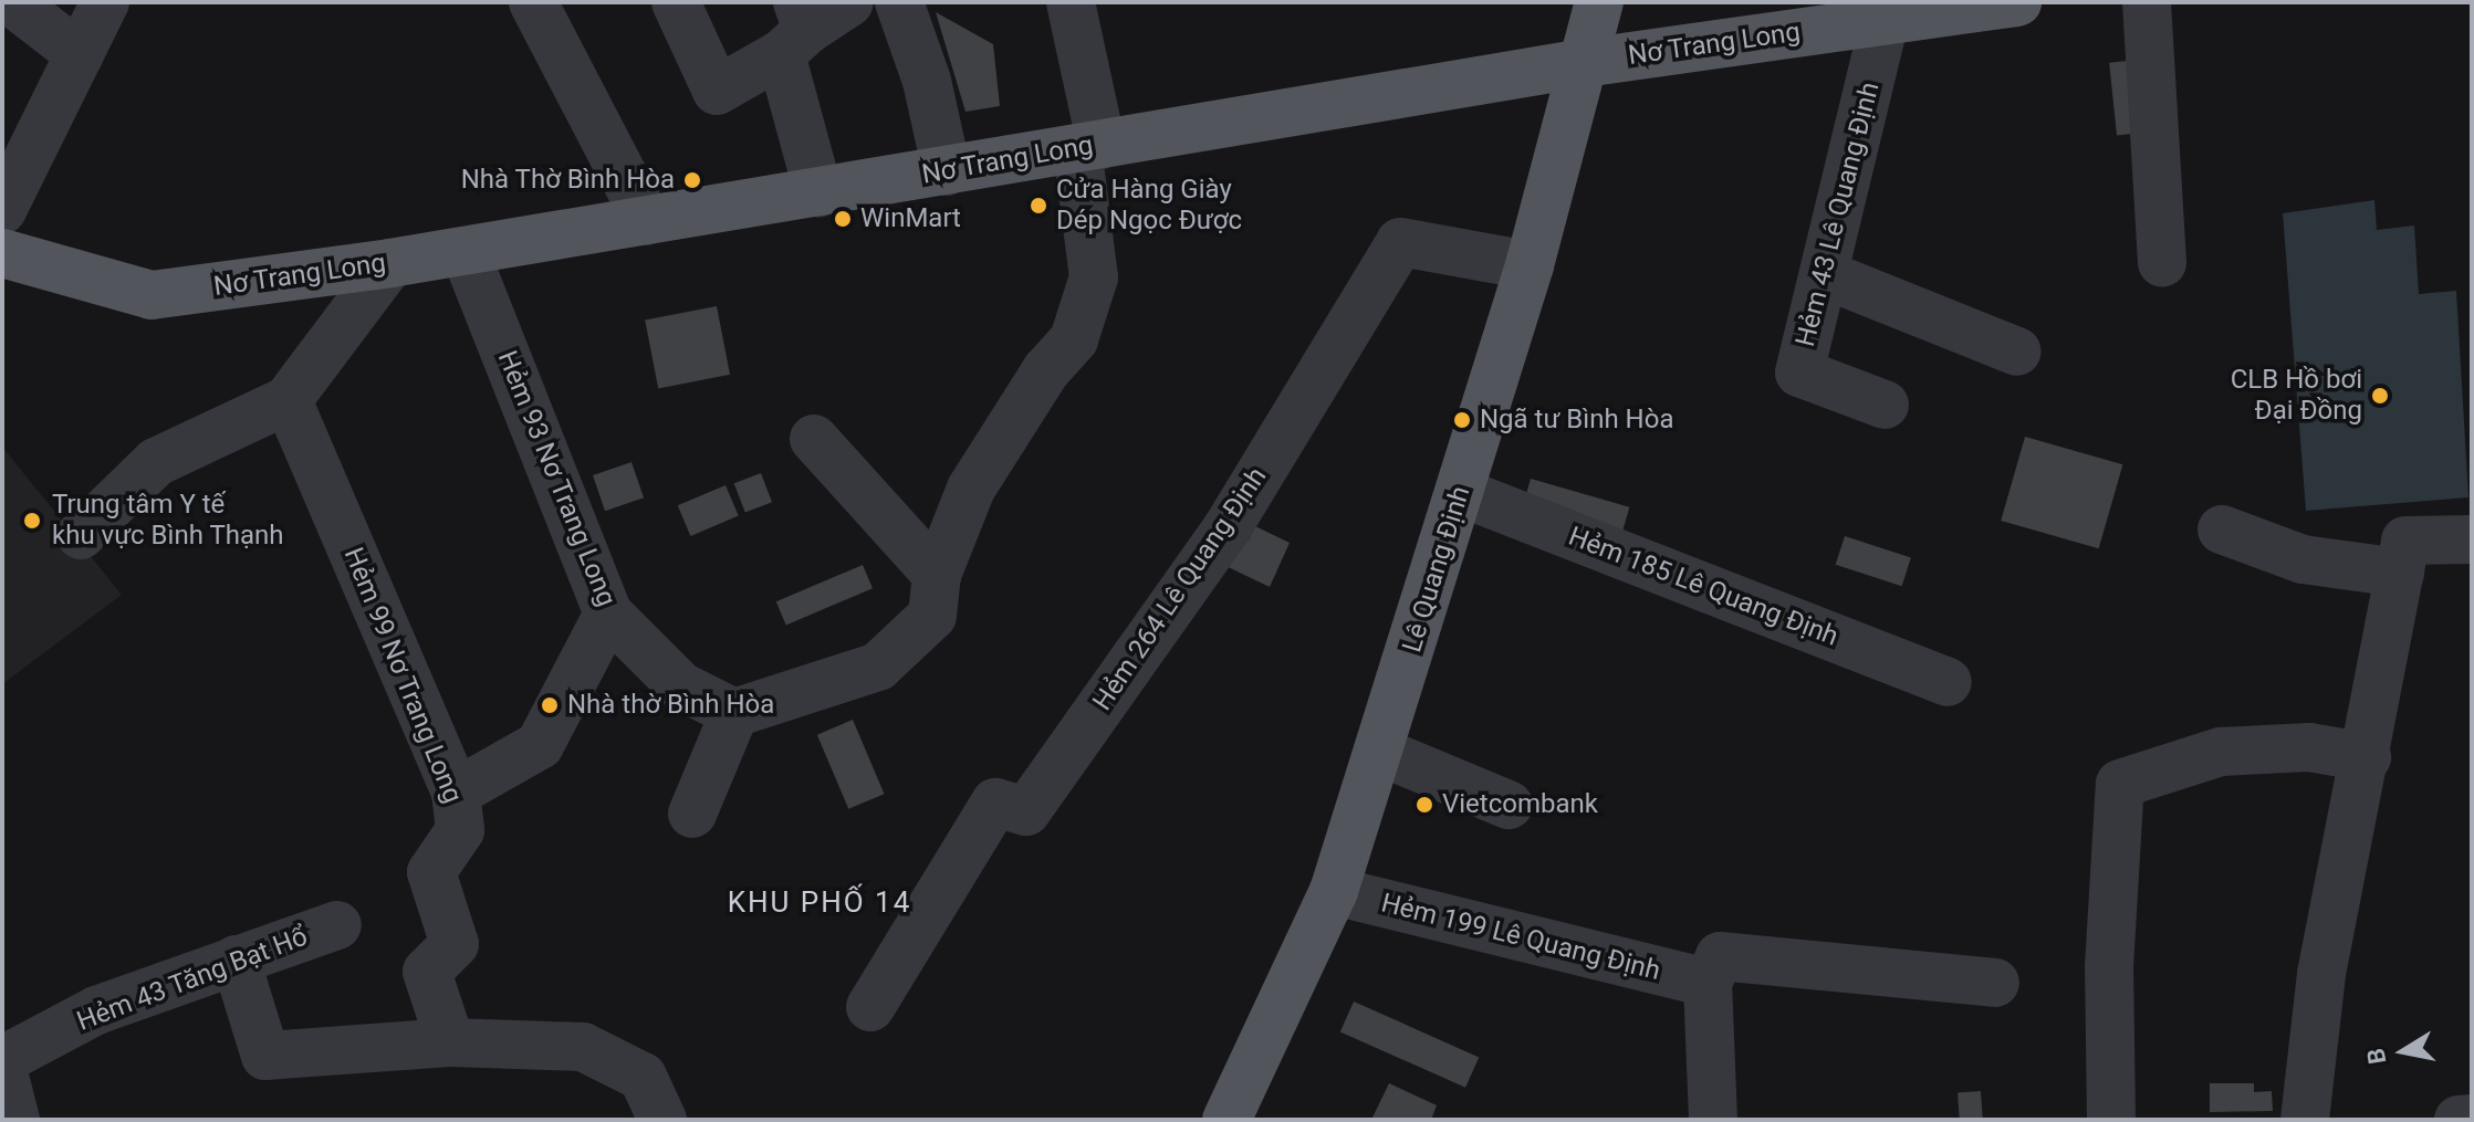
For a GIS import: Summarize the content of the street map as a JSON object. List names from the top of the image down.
{
  "streets": {
    "main road": ["Nơ Trang Long", "Lê Quang Định"],
    "street": [
      "Hẻm 43 Lê Quang Định",
      "Hẻm 93 Nơ Trang Long",
      "Hẻm 185 Lê Quang Định",
      "Hẻm 264 Lê Quang Định",
      "Hẻm 99 Nơ Trang Long",
      "Hẻm 199 Lê Quang Định",
      "Hẻm 43 Tăng Bạt Hổ"
    ]
  },
  "crossings": [
    ["Nơ Trang Long", "Hẻm 43 Lê Quang Định"],
    ["Nơ Trang Long", "Hẻm 93 Nơ Trang Long"],
    ["Nơ Trang Long", "Lê Quang Định"],
    ["Lê Quang Định", "Hẻm 185 Lê Quang Định"],
    ["Lê Quang Định", "Hẻm 264 Lê Quang Định"],
    ["Lê Quang Định", "Hẻm 199 Lê Quang Định"]
  ],
  "districts": ["KHU PHỐ 14"],
  "places": [
    "Nhà Thờ Bình Hòa",
    "Cửa Hàng Giày Dép Ngọc Được",
    "WinMart",
    "CLB Hồ bơi Đại Đồng",
    "Ngã tư Bình Hòa",
    "Trung tâm Y tế khu vực Bình Thạnh",
    "Nhà thờ Bình Hòa",
    "Vietcombank"
  ],
  "north": "left"
}
